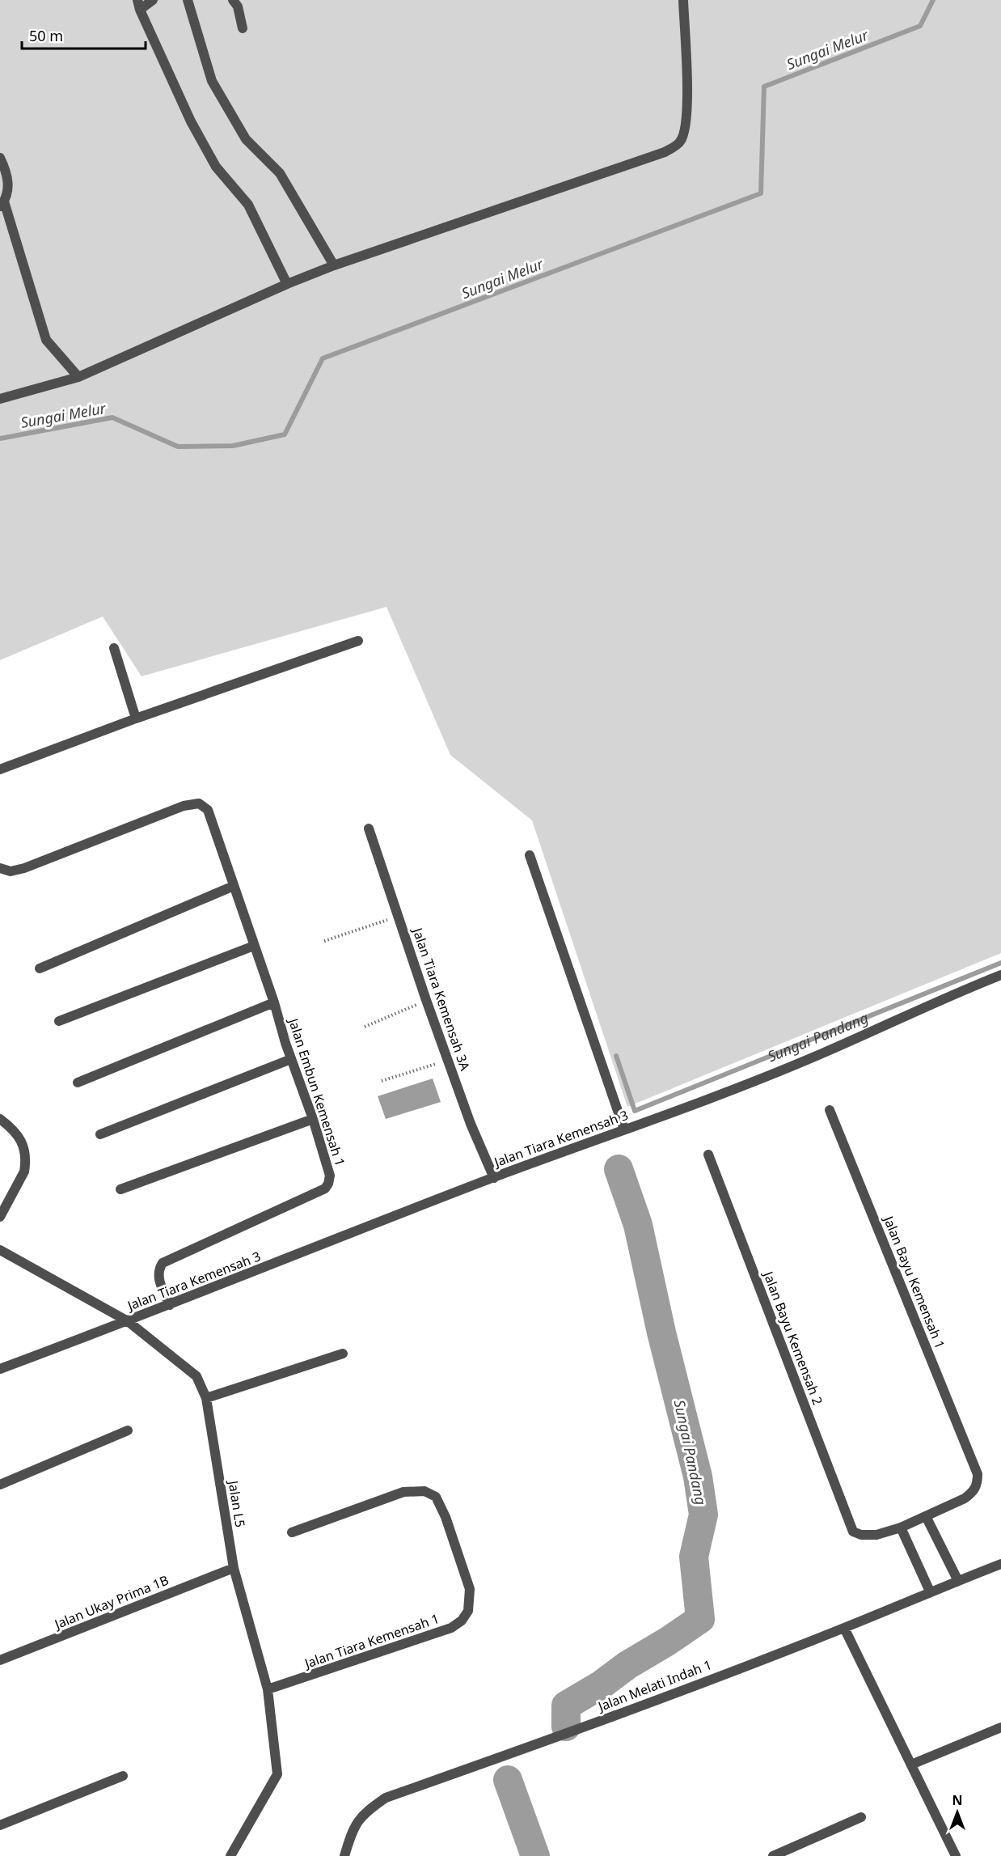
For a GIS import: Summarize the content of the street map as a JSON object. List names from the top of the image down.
{
  "streets": {
    "street": [
      "Jalan Tiara Kemensah 3A",
      "Jalan Embun Kemensah 1",
      "Jalan Tiara Kemensah 3",
      "Jalan Bayu Kemensah 1",
      "Jalan Bayu Kemensah 2",
      "Jalan L5",
      "Jalan Ukay Prima 1B",
      "Jalan Tiara Kemensah 1",
      "Jalan Melati Indah 1"
    ]
  },
  "crossings": [
    ["Jalan Tiara Kemensah 3A", "Jalan Tiara Kemensah 3"],
    ["Jalan Embun Kemensah 1", "Jalan Tiara Kemensah 3"],
    ["Jalan Tiara Kemensah 3", "Jalan L5"],
    ["Jalan L5", "Jalan Ukay Prima 1B"],
    ["Jalan L5", "Jalan Tiara Kemensah 1"]
  ],
  "water": ["Sungai Melur", "Sungai Pandang"],
  "scale_bar": "50 m",
  "north": "top"
}
